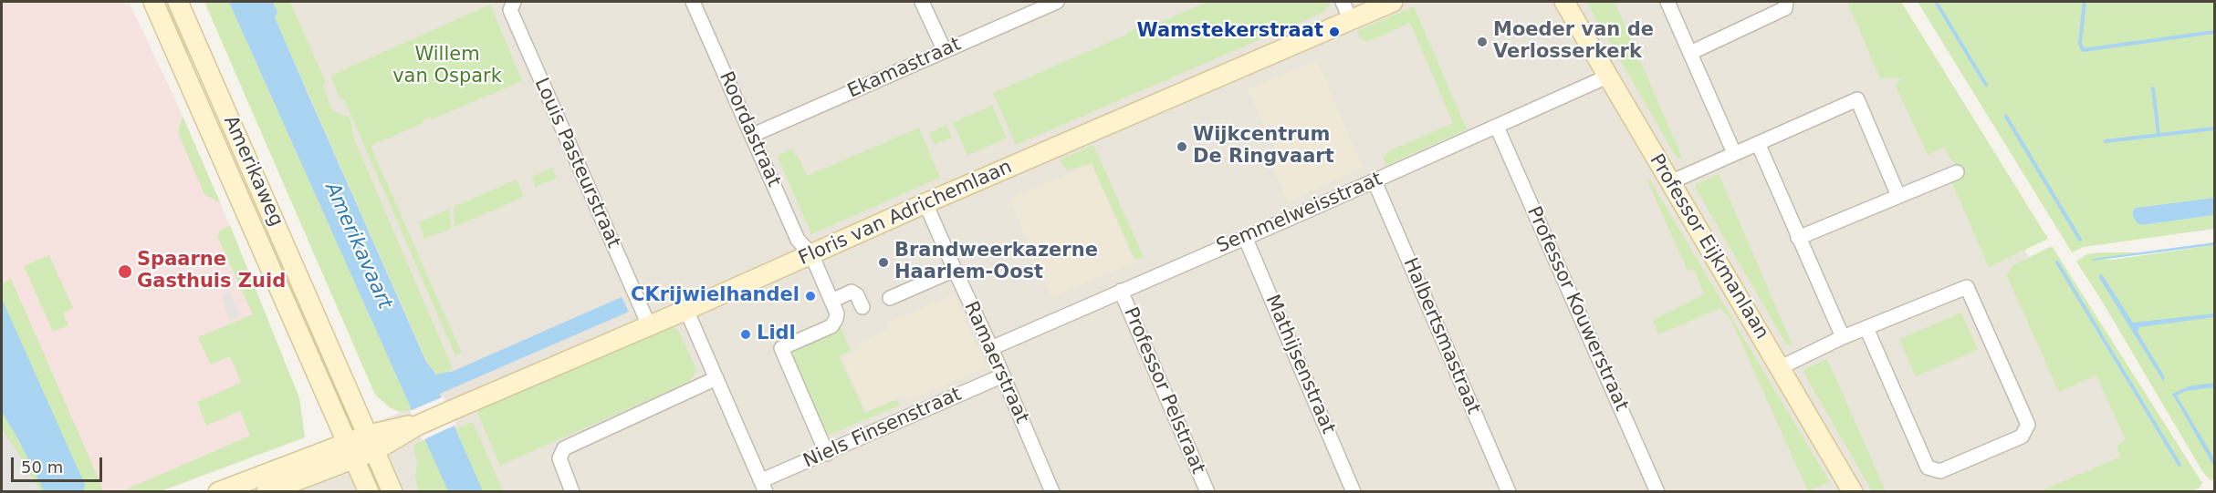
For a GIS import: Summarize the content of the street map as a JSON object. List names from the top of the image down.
{
  "streets": {
    "street": [
      "Ekamastraat",
      "Roordastraat",
      "Louis Pasteurstraat",
      "Amerikaweg",
      "Floris van Adrichemlaan",
      "Semmelweisstraat",
      "Professor Eijkmanlaan",
      "Professor Kouwerstraat",
      "Halbertsmastraat",
      "Ramaerstraat",
      "Mathijsenstraat",
      "Professor Pelstraat",
      "Niels Finsenstraat"
    ]
  },
  "crossings": [
    ["Ekamastraat", "Roordastraat"],
    ["Roordastraat", "Floris van Adrichemlaan"],
    ["Louis Pasteurstraat", "Floris van Adrichemlaan"],
    ["Amerikaweg", "Floris van Adrichemlaan"],
    ["Floris van Adrichemlaan", "Ramaerstraat"],
    ["Semmelweisstraat", "Professor Eijkmanlaan"],
    ["Semmelweisstraat", "Professor Kouwerstraat"],
    ["Semmelweisstraat", "Halbertsmastraat"],
    ["Semmelweisstraat", "Ramaerstraat"],
    ["Semmelweisstraat", "Mathijsenstraat"],
    ["Semmelweisstraat", "Professor Pelstraat"],
    ["Ramaerstraat", "Niels Finsenstraat"]
  ],
  "water": ["Amerikavaart"],
  "parks": ["Willem van Ospark"],
  "places": [
    "Wamstekerstraat",
    "Moeder van de Verlosserkerk",
    "Wijkcentrum De Ringvaart",
    "Brandweerkazerne Haarlem-Oost",
    "Spaarne Gasthuis Zuid",
    "CKrijwielhandel",
    "Lidl"
  ],
  "scale_bar": "50 m"
}
